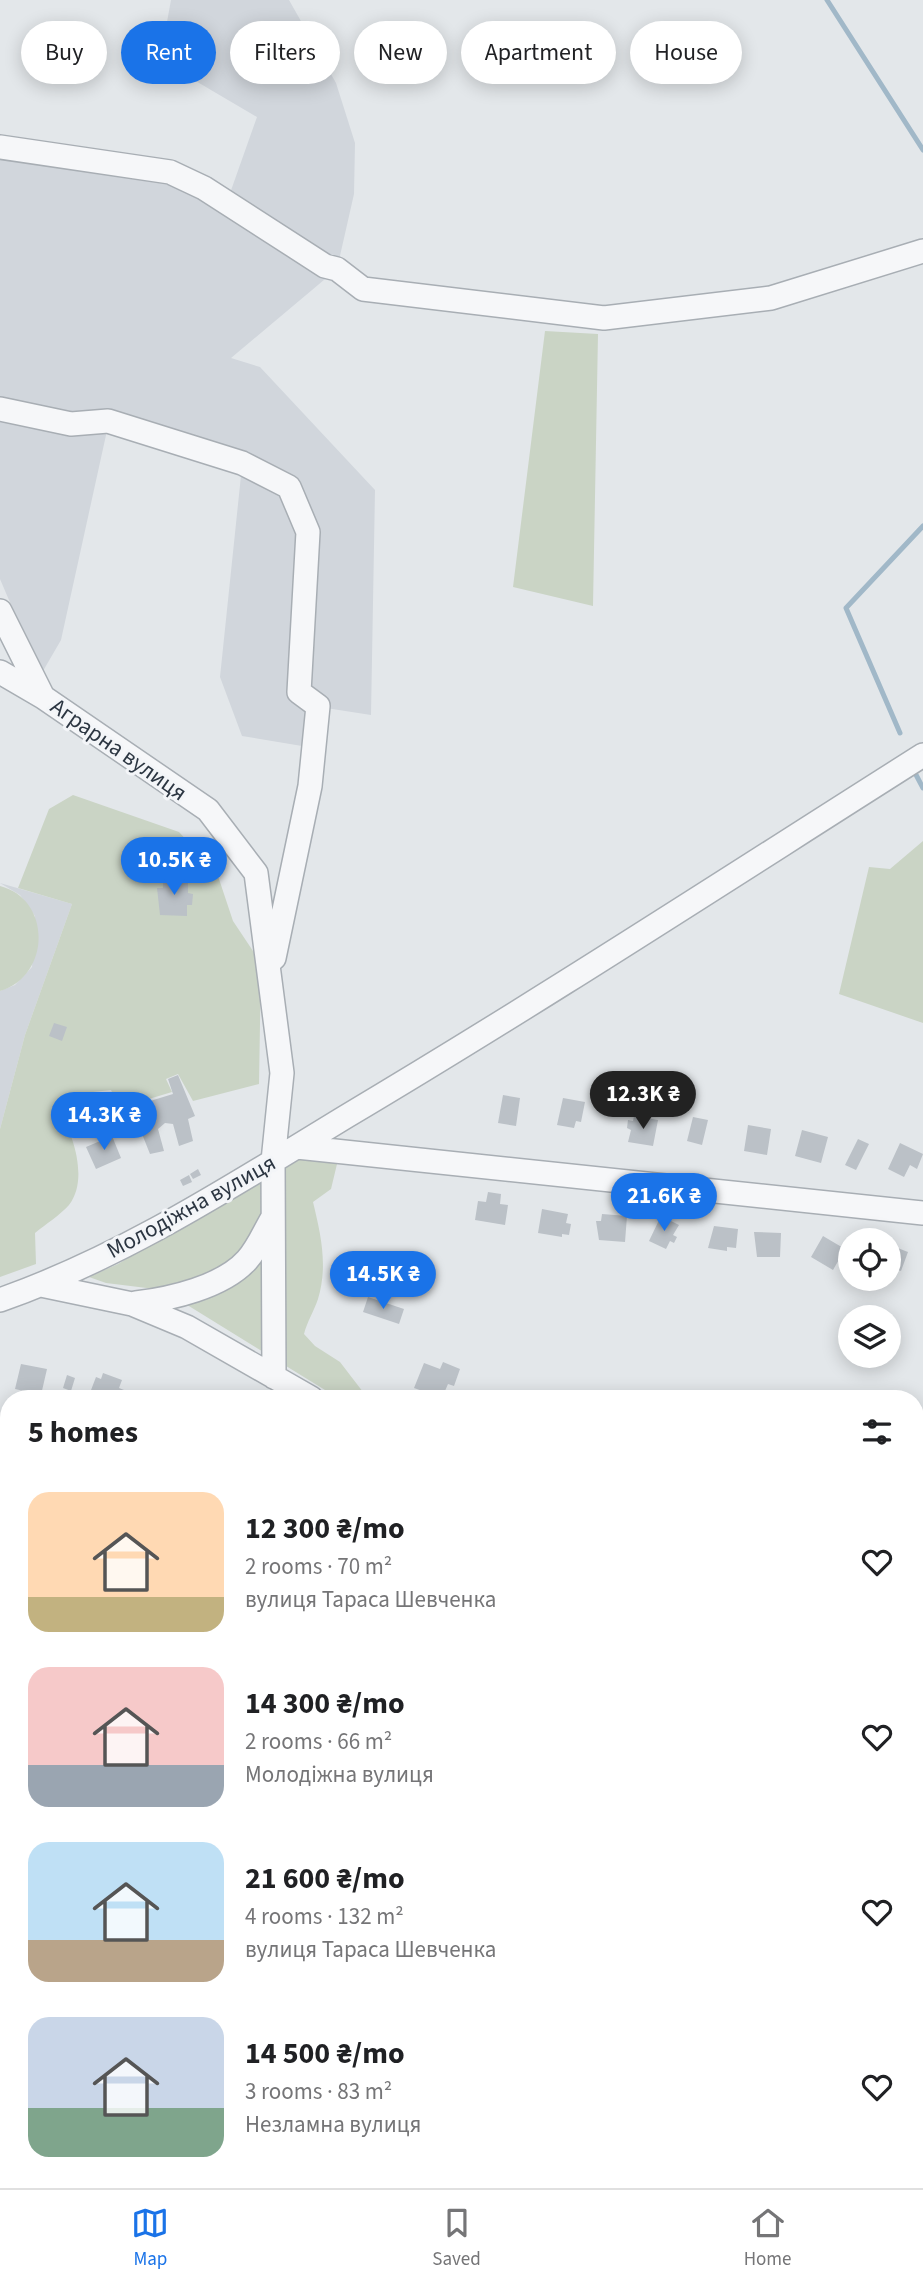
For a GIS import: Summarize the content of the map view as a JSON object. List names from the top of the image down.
{
  "streets": {
    "street": ["Аграрна вулиця", "Молодіжна вулиця"]
  },
  "crossings": [
    ["Аграрна вулиця", "Молодіжна вулиця"]
  ],
  "page": {
    "chip": [
      "Buy",
      "Rent",
      "Filters",
      "New",
      "Apartment",
      "House"
    ],
    "price": [
      "10.5K ₴",
      "12.3K ₴",
      "14.3K ₴",
      "21.6K ₴",
      "14.5K ₴"
    ],
    "heading": "5 homes",
    "list": [
      {
        "name": "12 300 ₴/mo",
        "note": "2 rooms · 70 m² · вулиця Тараса Шевченка"
      },
      {
        "name": "14 300 ₴/mo",
        "note": "2 rooms · 66 m² · Молодіжна вулиця"
      },
      {
        "name": "21 600 ₴/mo",
        "note": "4 rooms · 132 m² · вулиця Тараса Шевченка"
      },
      {
        "name": "14 500 ₴/mo",
        "note": "3 rooms · 83 m² · Незламна вулиця"
      }
    ],
    "tabs": ["Map", "Saved", "Home"]
  }
}
